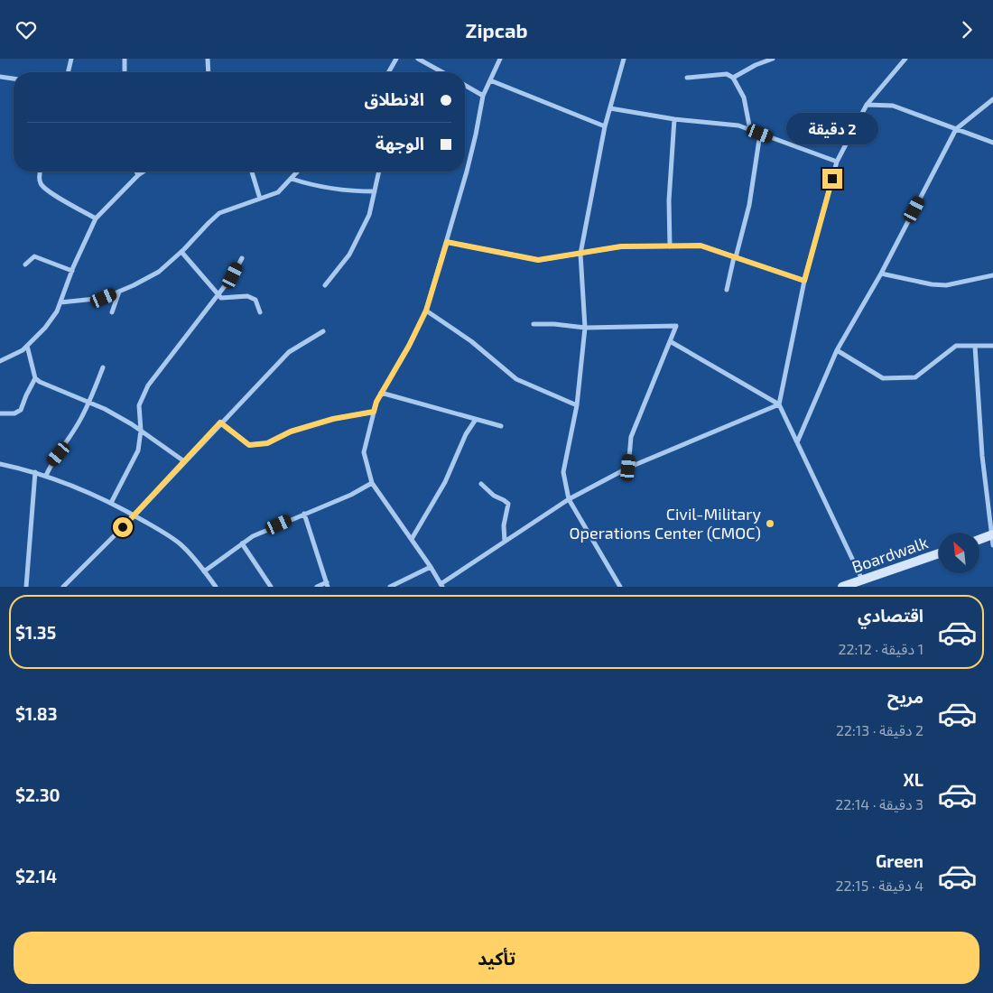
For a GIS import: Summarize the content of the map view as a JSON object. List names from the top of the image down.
{
  "streets": {
    "street": ["Boardwalk"]
  },
  "places": ["Civil-Military Operations Center (CMOC)"],
  "north": "top left",
  "page": {
    "header": "Zipcab",
    "banner": ["الانطلاق", "الوجهة"],
    "bubble": "2 دقيقة",
    "list": [
      {
        "name": "اقتصادي",
        "note": "1 دقيقة · 22:12",
        "value": "$1.35"
      },
      {
        "name": "مريح",
        "note": "2 دقيقة · 22:13",
        "value": "$1.83"
      },
      {
        "name": "XL",
        "note": "3 دقيقة · 22:14",
        "value": "$2.30"
      },
      {
        "name": "Green",
        "note": "4 دقيقة · 22:15",
        "value": "$2.14"
      }
    ],
    "buttons": "تأكيد"
  }
}
